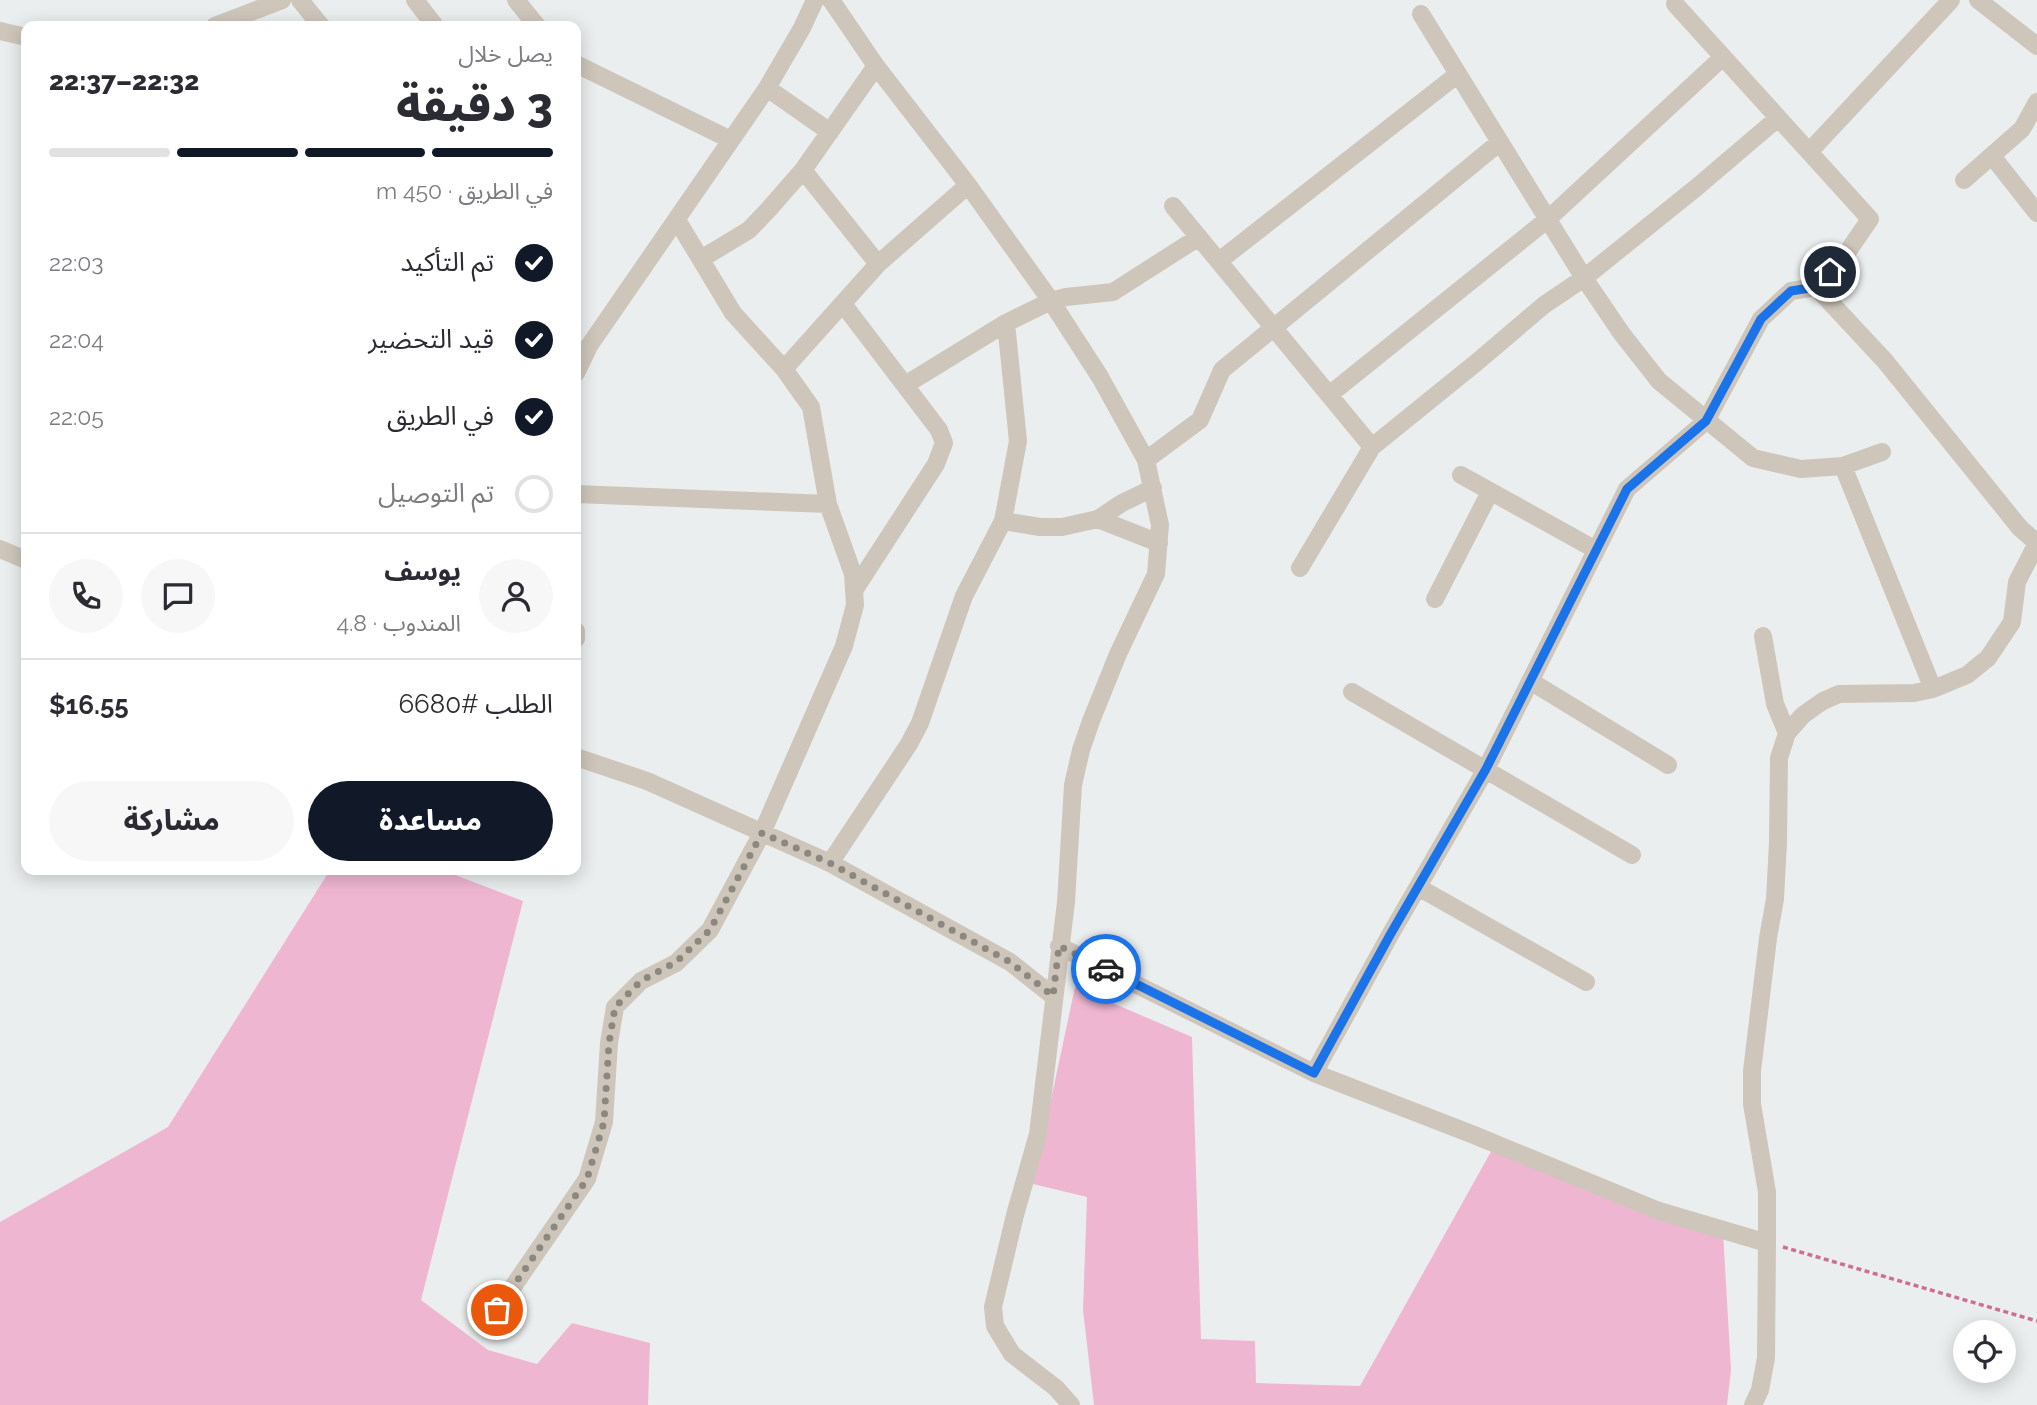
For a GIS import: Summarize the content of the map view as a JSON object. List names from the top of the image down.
{
  "page": {
    "heading": ["3 دقيقة", "يصل خلال", "22:32–22:37"],
    "panel": [
      "يوسف",
      "المندوب · 4.8",
      "الطلب #6680",
      "$16.55"
    ],
    "bar": "في الطريق · 450 m",
    "list": [
      ["تم التأكيد", "22:03"],
      ["قيد التحضير", "22:04"],
      ["في الطريق", "22:05"],
      "تم التوصيل"
    ],
    "buttons": ["مساعدة", "مشاركة"]
  }
}
